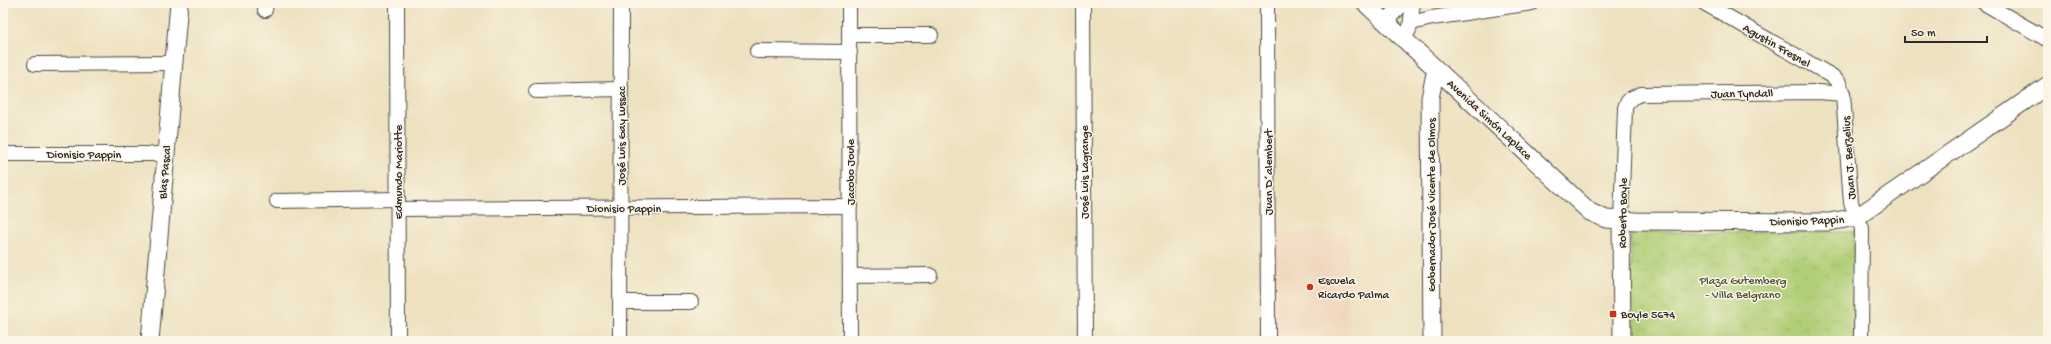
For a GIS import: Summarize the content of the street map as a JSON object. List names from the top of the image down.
{
  "streets": {
    "main road": [
      "Avenida Simón Laplace",
      "Dionisio Pappin",
      "Blas Pascal",
      "Gobernador José Vicente de Olmos",
      "Roberto Boyle"
    ],
    "street": [
      "Agustin Fresnel",
      "Juan Tyndall",
      "José Luis Gay Lussac",
      "Juan J. Berzelius",
      "Edmundo Mariotte",
      "Jacobo Joule",
      "José Luis Lagrange",
      "Juan D´alembert"
    ]
  },
  "crossings": [
    ["Agustin Fresnel", "Juan Tyndall"],
    ["Agustin Fresnel", "Juan J. Berzelius"],
    ["Juan Tyndall", "Juan J. Berzelius"],
    ["Juan Tyndall", "Roberto Boyle"],
    ["Avenida Simón Laplace", "Dionisio Pappin"],
    ["Avenida Simón Laplace", "Gobernador José Vicente de Olmos"],
    ["Avenida Simón Laplace", "Roberto Boyle"],
    ["José Luis Gay Lussac", "Dionisio Pappin"],
    ["Dionisio Pappin", "Juan J. Berzelius"],
    ["Dionisio Pappin", "Blas Pascal"],
    ["Dionisio Pappin", "Edmundo Mariotte"],
    ["Dionisio Pappin", "Jacobo Joule"],
    ["Dionisio Pappin", "Roberto Boyle"]
  ],
  "parks": ["Plaza Gutemberg - Villa Belgrano"],
  "places": {
    "other": ["Escuela Ricardo Palma"],
    "transit": ["Boyle 5674"]
  },
  "scale_bar": "50 m"
}
